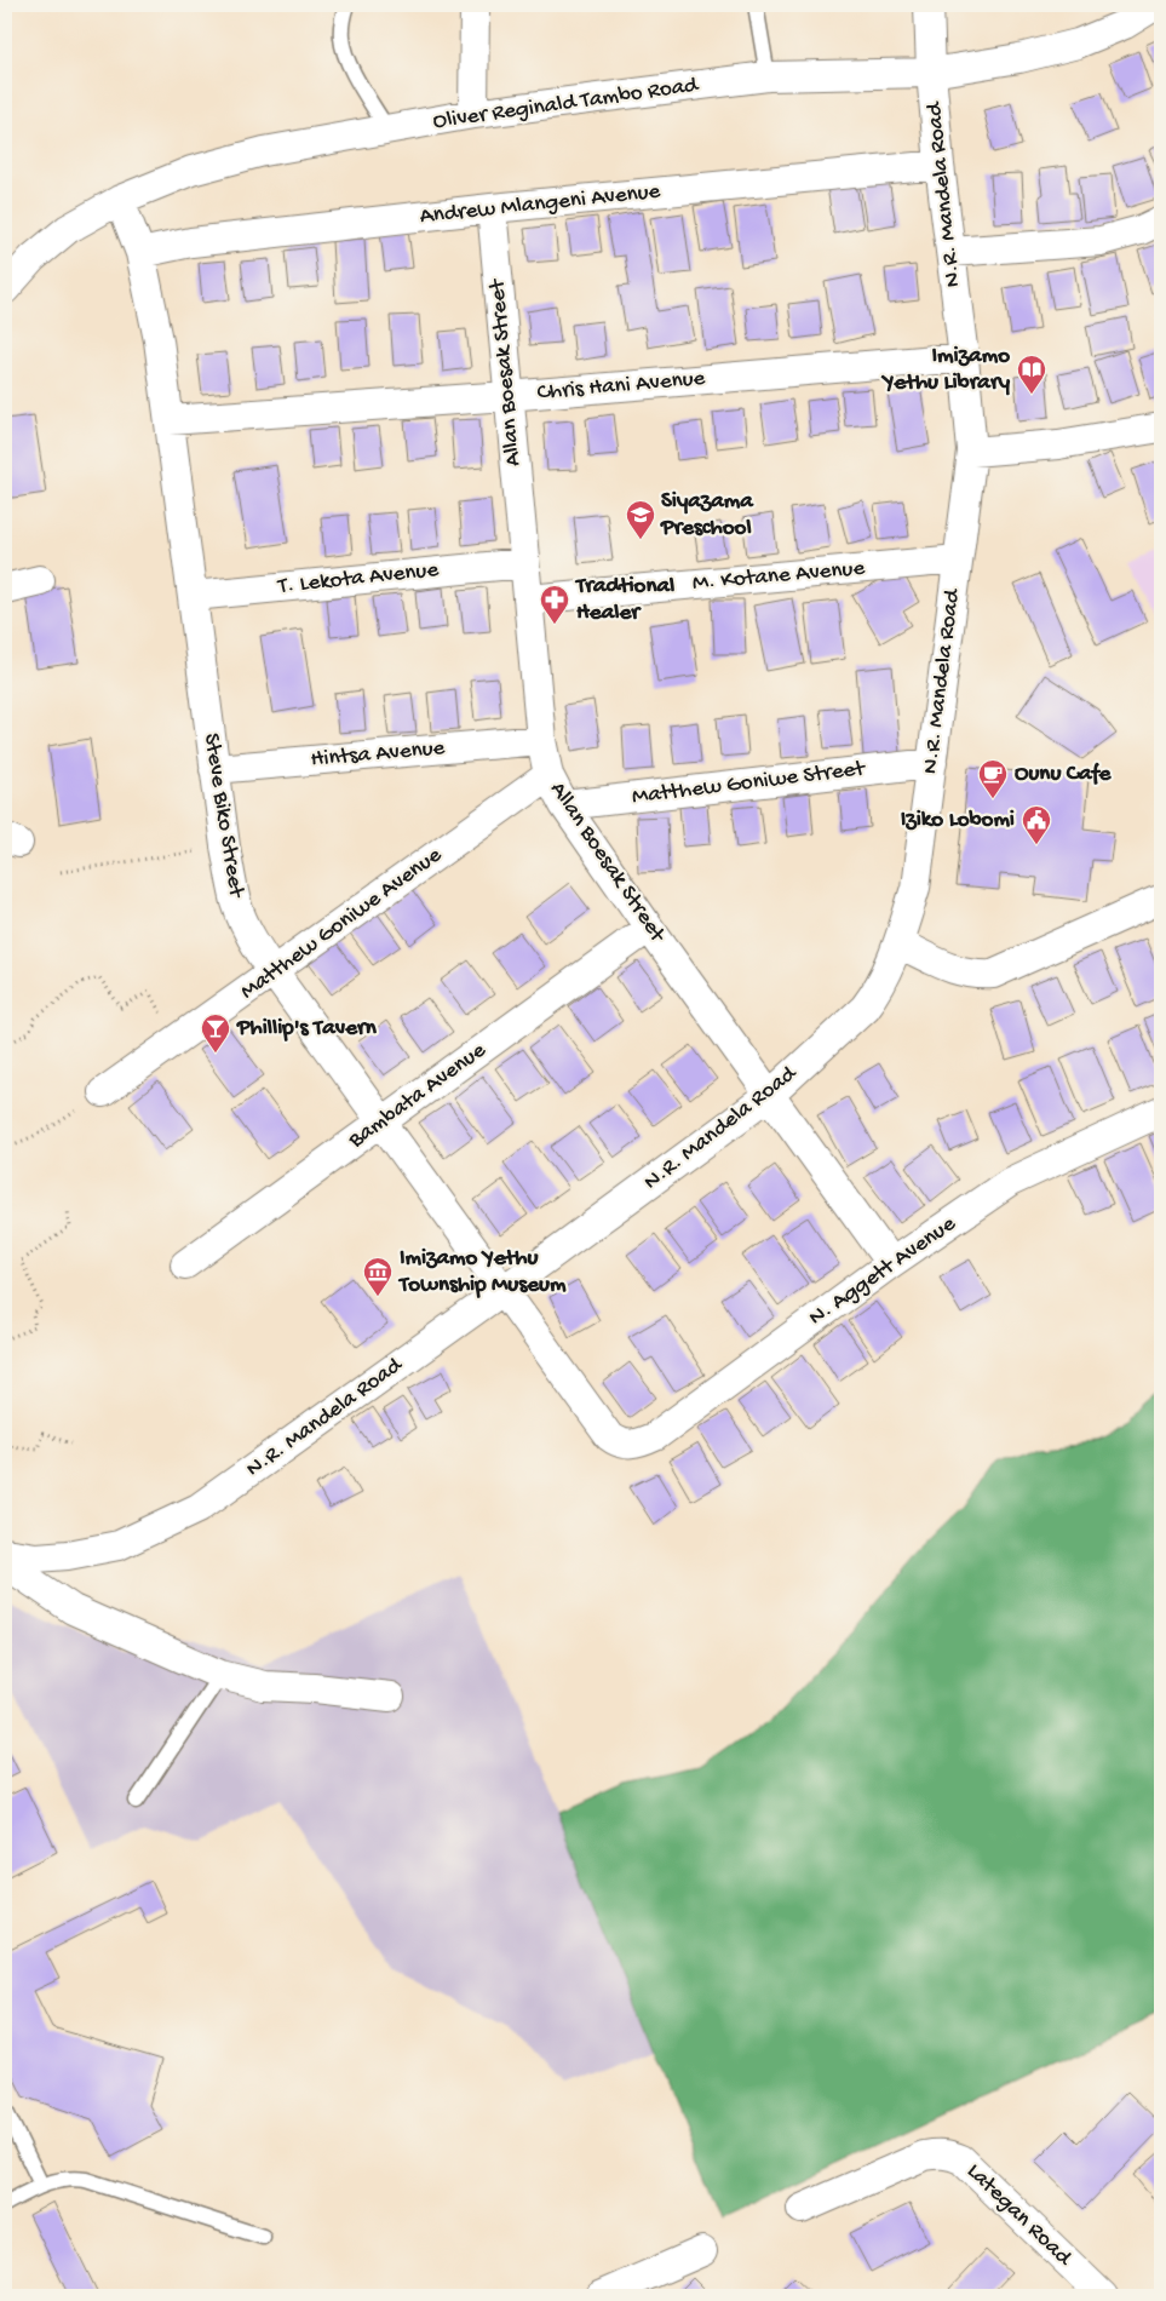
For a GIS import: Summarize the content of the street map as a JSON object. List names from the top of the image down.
{
  "streets": {
    "street": [
      "Oliver Reginald Tambo Road",
      "N.R. Mandela Road",
      "Andrew Mlangeni Avenue",
      "Allan Boesak Street",
      "Chris Hani Avenue",
      "M. Kotane Avenue",
      "T. Lekota Avenue",
      "Hintsa Avenue",
      "Matthew Goniwe Street",
      "Steve Biko Street",
      "Matthew Goniwe Avenue",
      "Bambata Avenue",
      "N. Aggett Avenue",
      "Lategan Road"
    ]
  },
  "crossings": [
    ["Oliver Reginald Tambo Road", "N.R. Mandela Road"],
    ["Oliver Reginald Tambo Road", "Steve Biko Street"],
    ["N.R. Mandela Road", "Andrew Mlangeni Avenue"],
    ["N.R. Mandela Road", "Allan Boesak Street"],
    ["N.R. Mandela Road", "Chris Hani Avenue"],
    ["N.R. Mandela Road", "M. Kotane Avenue"],
    ["N.R. Mandela Road", "Matthew Goniwe Street"],
    ["N.R. Mandela Road", "Steve Biko Street"],
    ["Andrew Mlangeni Avenue", "Allan Boesak Street"],
    ["Andrew Mlangeni Avenue", "Steve Biko Street"],
    ["Allan Boesak Street", "Chris Hani Avenue"],
    ["Allan Boesak Street", "M. Kotane Avenue"],
    ["Allan Boesak Street", "T. Lekota Avenue"],
    ["Allan Boesak Street", "Hintsa Avenue"],
    ["Allan Boesak Street", "Matthew Goniwe Street"],
    ["Allan Boesak Street", "Matthew Goniwe Avenue"],
    ["Allan Boesak Street", "Bambata Avenue"],
    ["Allan Boesak Street", "N. Aggett Avenue"],
    ["Chris Hani Avenue", "Steve Biko Street"],
    ["T. Lekota Avenue", "Steve Biko Street"],
    ["Hintsa Avenue", "Steve Biko Street"],
    ["Steve Biko Street", "Matthew Goniwe Avenue"],
    ["Steve Biko Street", "Bambata Avenue"],
    ["Steve Biko Street", "N. Aggett Avenue"]
  ],
  "places": {
    "library": ["Imizamo Yethu Library"],
    "school or university": ["Siyazama Preschool"],
    "pharmacy": ["Tradtional Healer"],
    "cafe": ["Ounu Cafe"],
    "public building": ["Iziko Lobomi"],
    "bar": ["Phillip's Tavern"],
    "museum": ["Imizamo Yethu Township Museum"]
  }
}
